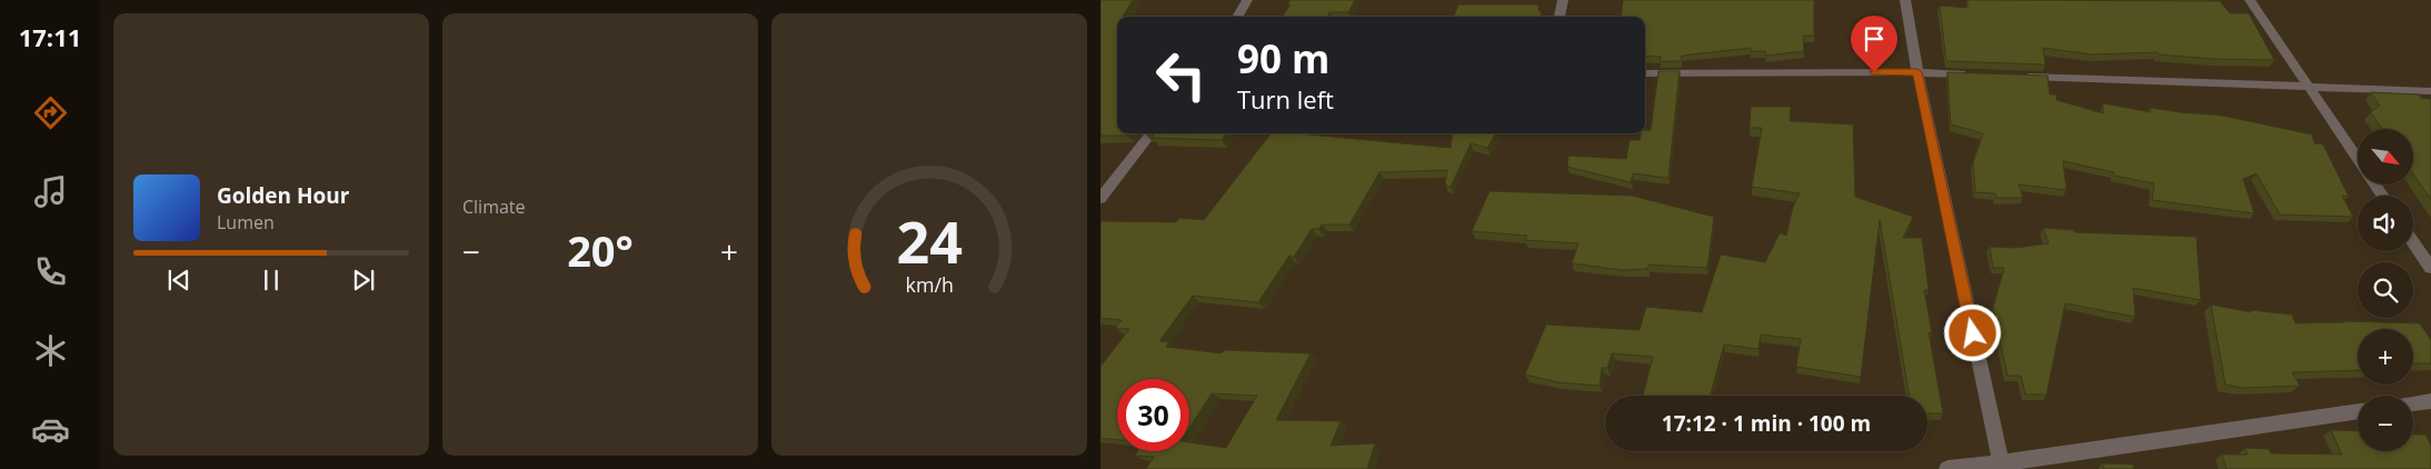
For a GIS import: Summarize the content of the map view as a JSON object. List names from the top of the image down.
{
  "north": "bottom right",
  "page": {
    "tabs": "17:11",
    "tile": "Climate",
    "turn": ["90 m", "Turn left"],
    "map_buttons": ["+", "−"],
    "song": ["Golden Hour", "Lumen"],
    "heat": ["−", "20°", "+"],
    "limit": "30",
    "trip": "17:12 · 1 min · 100 m",
    "gauge": ["24", "km/h"]
  }
}
